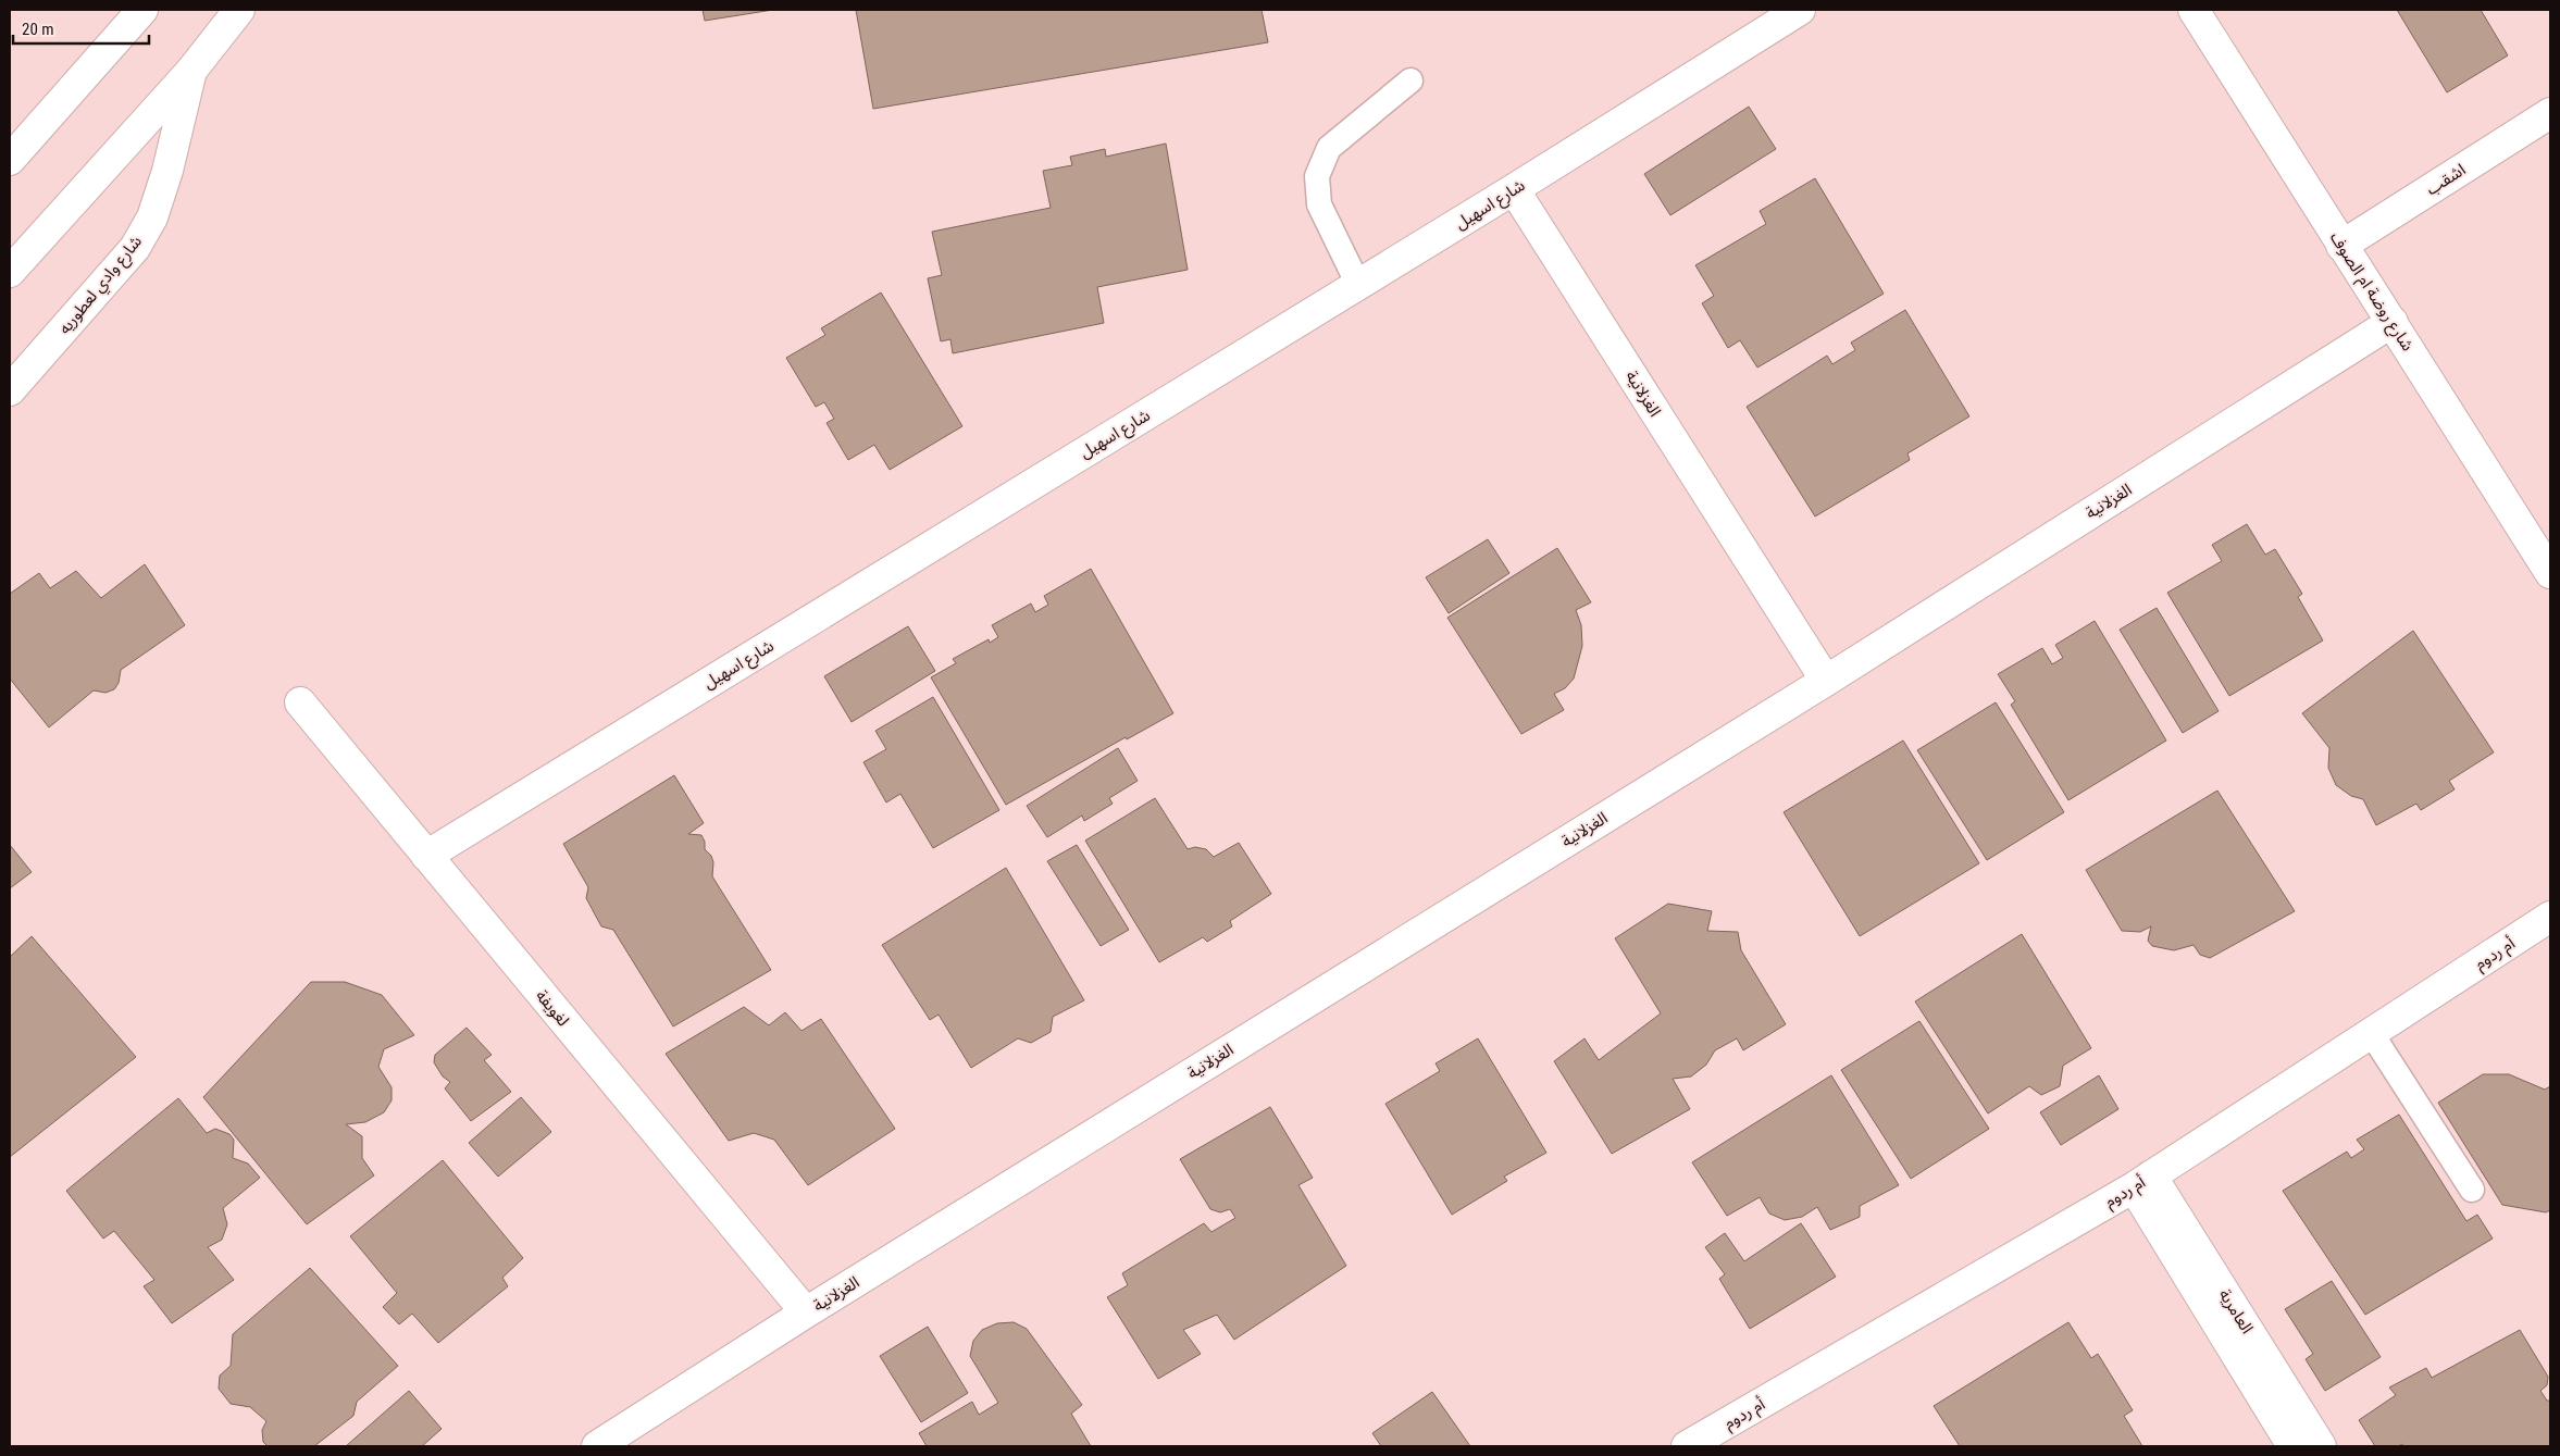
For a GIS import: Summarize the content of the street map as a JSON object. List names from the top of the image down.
{
  "streets": {
    "street": [
      "اشقب",
      "شارع اسهيل",
      "شارع وادي لعطوريه",
      "شارع روضة ام الصوف",
      "الغزلانية",
      "أم ردوم",
      "لغويفة",
      "العامرية"
    ]
  },
  "crossings": [
    ["اشقب", "شارع روضة ام الصوف"],
    ["شارع اسهيل", "الغزلانية"],
    ["شارع اسهيل", "لغويفة"],
    ["شارع روضة ام الصوف", "الغزلانية"],
    ["الغزلانية", "لغويفة"],
    ["أم ردوم", "العامرية"]
  ],
  "scale_bar": "20 m"
}
